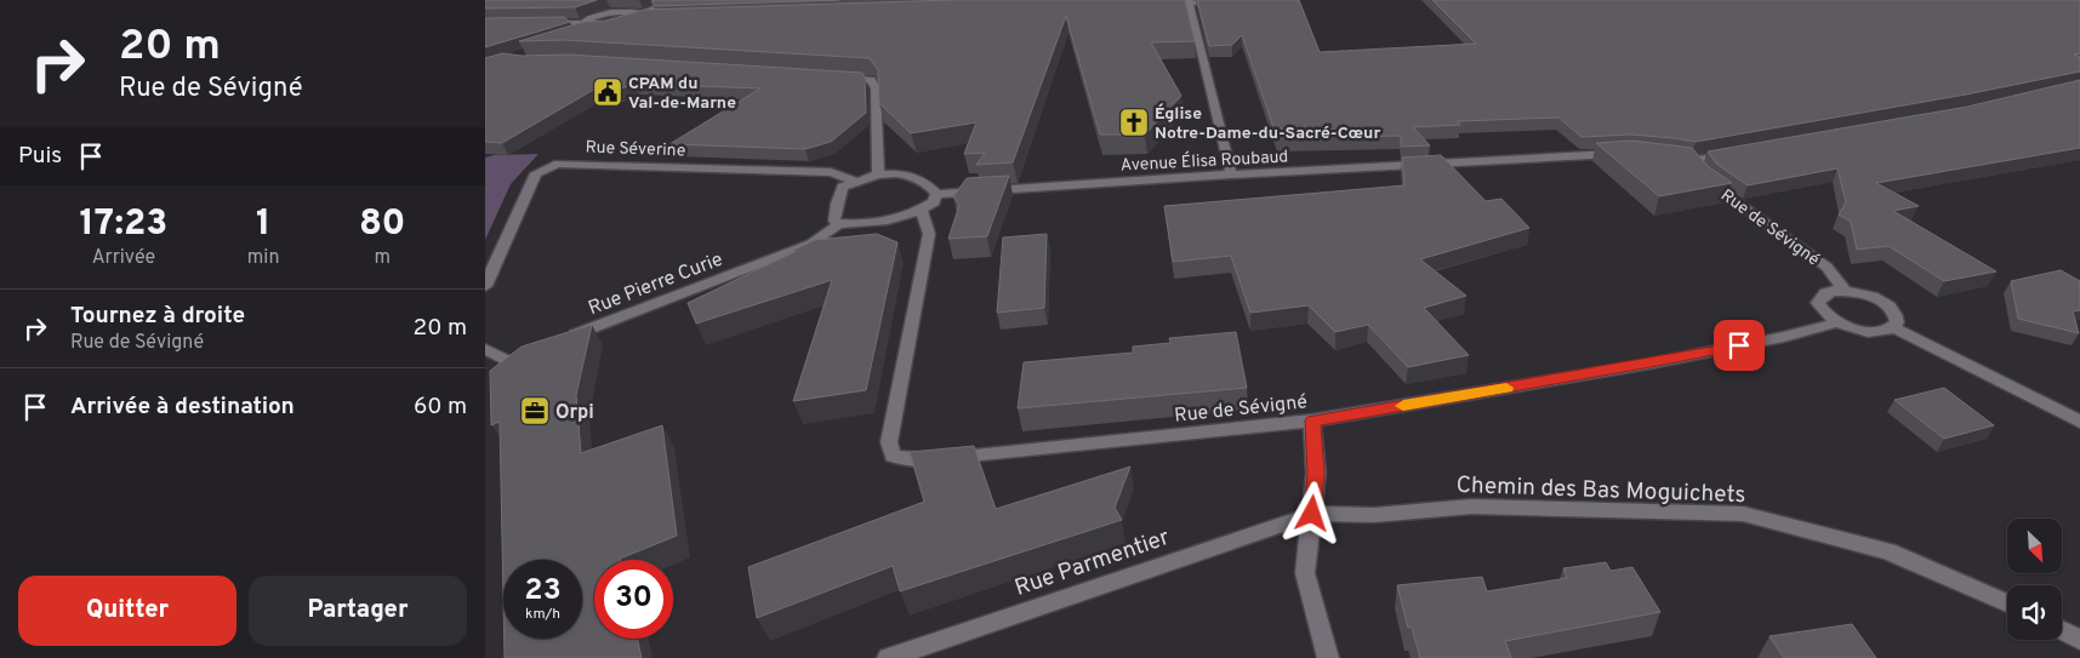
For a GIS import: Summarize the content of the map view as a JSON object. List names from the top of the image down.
{
  "streets": {
    "street": [
      "Rue Séverine",
      "Avenue Élisa Roubaud",
      "Rue de Sévigné",
      "Rue Pierre Curie",
      "Chemin des Bas Moguichets",
      "Rue Parmentier"
    ]
  },
  "crossings": [
    ["Chemin des Bas Moguichets", "Rue Parmentier"]
  ],
  "places": {
    "public building": ["CPAM du Val-de-Marne"],
    "church": ["Église Notre-Dame-du-Sacré-Cœur"],
    "office": ["Orpi"]
  },
  "north": "bottom right",
  "page": {
    "turn": ["20 m", "Rue de Sévigné"],
    "then": "Puis",
    "eta": [
      "17:23",
      "Arrivée",
      "1",
      "min",
      "80",
      "m"
    ],
    "list": [
      {
        "name": "Tournez à droite",
        "note": "Rue de Sévigné",
        "value": "20 m"
      },
      {
        "name": "Arrivée à destination",
        "value": "60 m"
      }
    ],
    "speed": "23 km/h",
    "limit": "30",
    "buttons": ["Quitter", "Partager"]
  }
}
